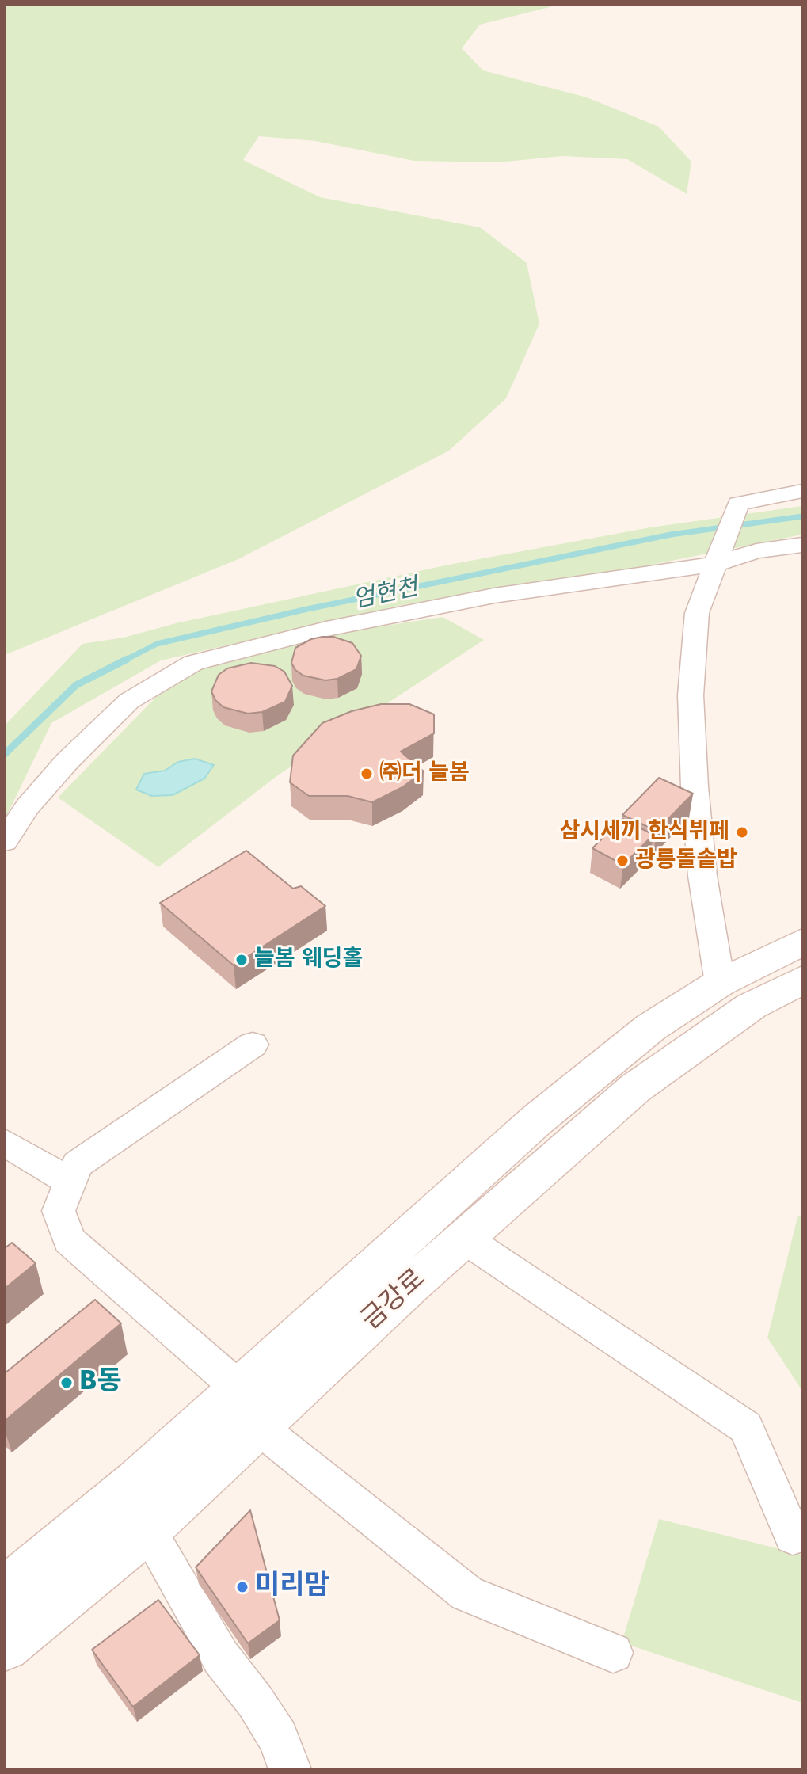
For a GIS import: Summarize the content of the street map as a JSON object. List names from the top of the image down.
{
  "streets": {
    "main road": ["금강로"]
  },
  "water": ["엄현천"],
  "places": [
    "㈜더 늘봄",
    "삼시세끼 한식뷔페",
    "광릉돌솥밥",
    "늘봄 웨딩홀",
    "B동",
    "미리맘"
  ]
}
